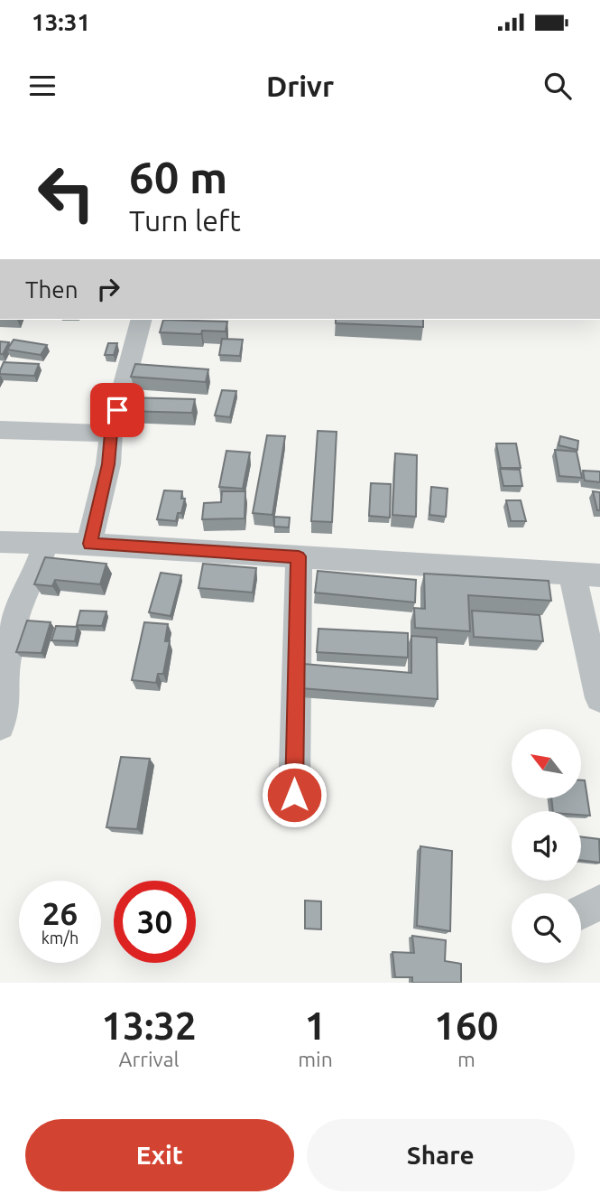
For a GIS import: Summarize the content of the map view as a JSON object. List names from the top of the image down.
{
  "north": "top left",
  "page": {
    "status": "13:31",
    "header": "Drivr",
    "turn": ["60 m", "Turn left"],
    "then": "Then",
    "speed": "26 km/h",
    "limit": "30",
    "eta": [
      "13:32",
      "Arrival",
      "1",
      "min",
      "160",
      "m"
    ],
    "buttons": ["Exit", "Share"]
  }
}
